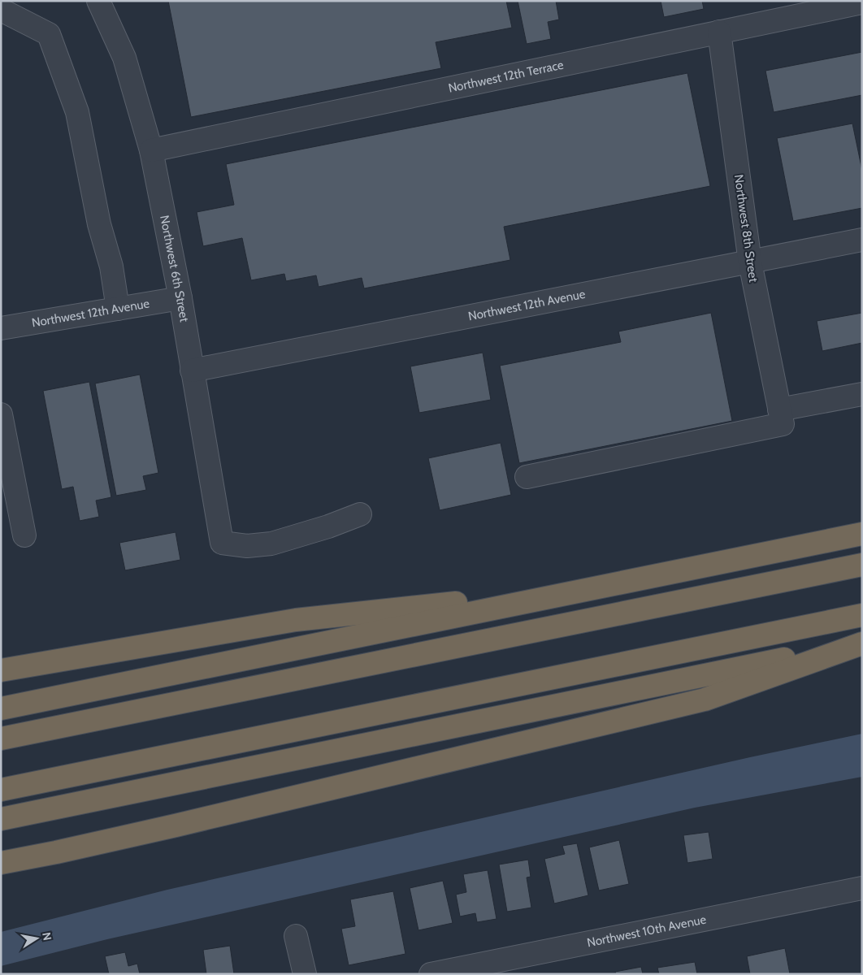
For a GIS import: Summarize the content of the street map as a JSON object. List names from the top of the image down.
{
  "streets": {
    "street": [
      "Northwest 12th Terrace",
      "Northwest 8th Street",
      "Northwest 6th Street",
      "Northwest 12th Avenue",
      "Northwest 10th Avenue"
    ]
  },
  "crossings": [
    ["Northwest 12th Terrace", "Northwest 8th Street"],
    ["Northwest 12th Terrace", "Northwest 6th Street"],
    ["Northwest 8th Street", "Northwest 12th Avenue"],
    ["Northwest 6th Street", "Northwest 12th Avenue"]
  ],
  "north": "right"
}
